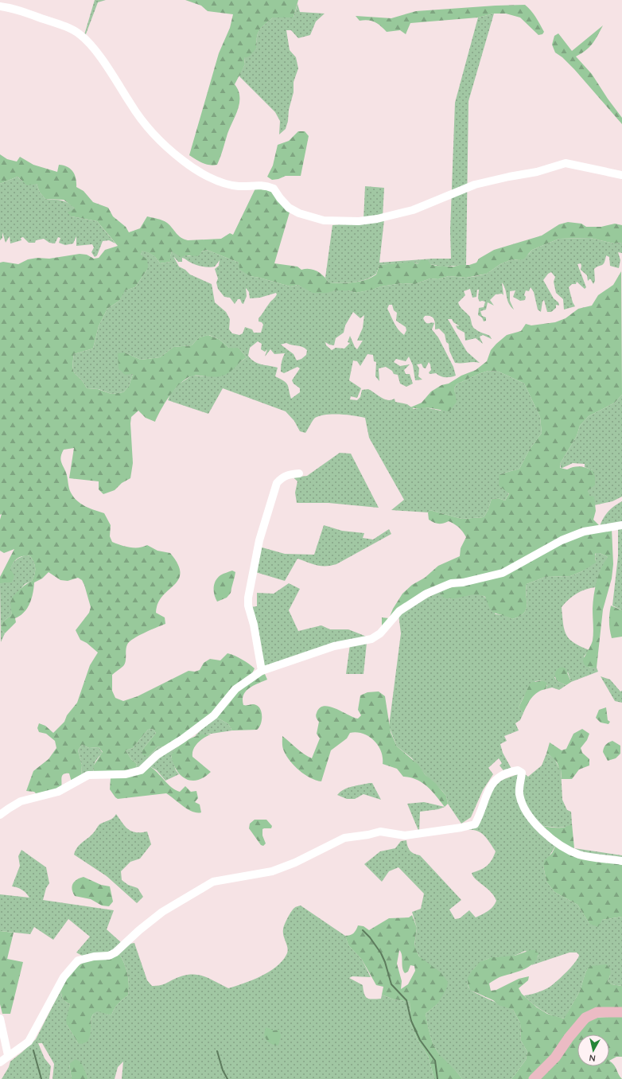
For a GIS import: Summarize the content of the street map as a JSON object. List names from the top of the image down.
{
  "north": "bottom"
}
